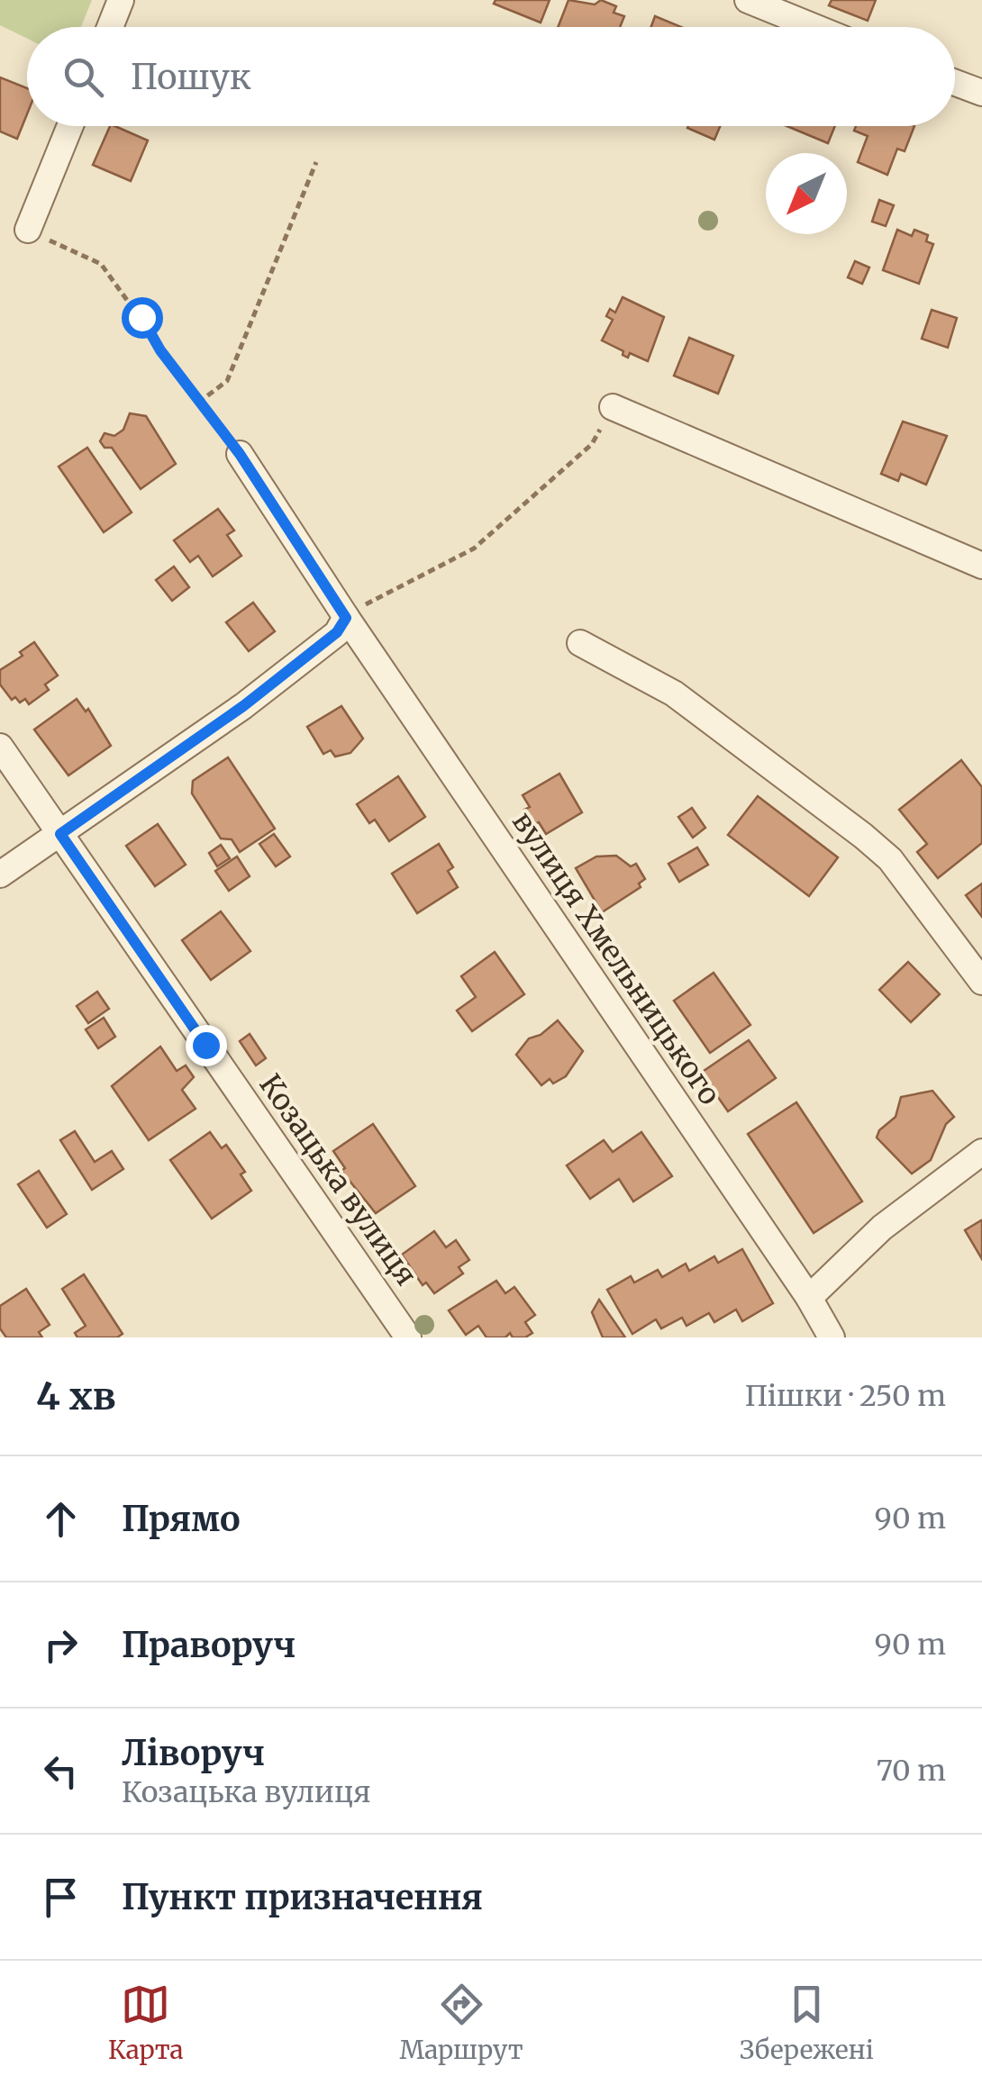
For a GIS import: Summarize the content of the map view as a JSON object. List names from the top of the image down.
{
  "streets": {
    "street": ["вулиця Хмельницького", "Козацька вулиця"]
  },
  "north": "bottom left",
  "page": {
    "search": "Пошук",
    "heading": ["4 хв", "Пішки · 250 m"],
    "list": [
      ["Прямо", "90 m"],
      ["Праворуч", "90 m"],
      ["Ліворуч", "Козацька вулиця", "70 m"],
      "Пункт призначення"
    ],
    "nav": ["Карта", "Маршрут", "Збережені"]
  }
}
